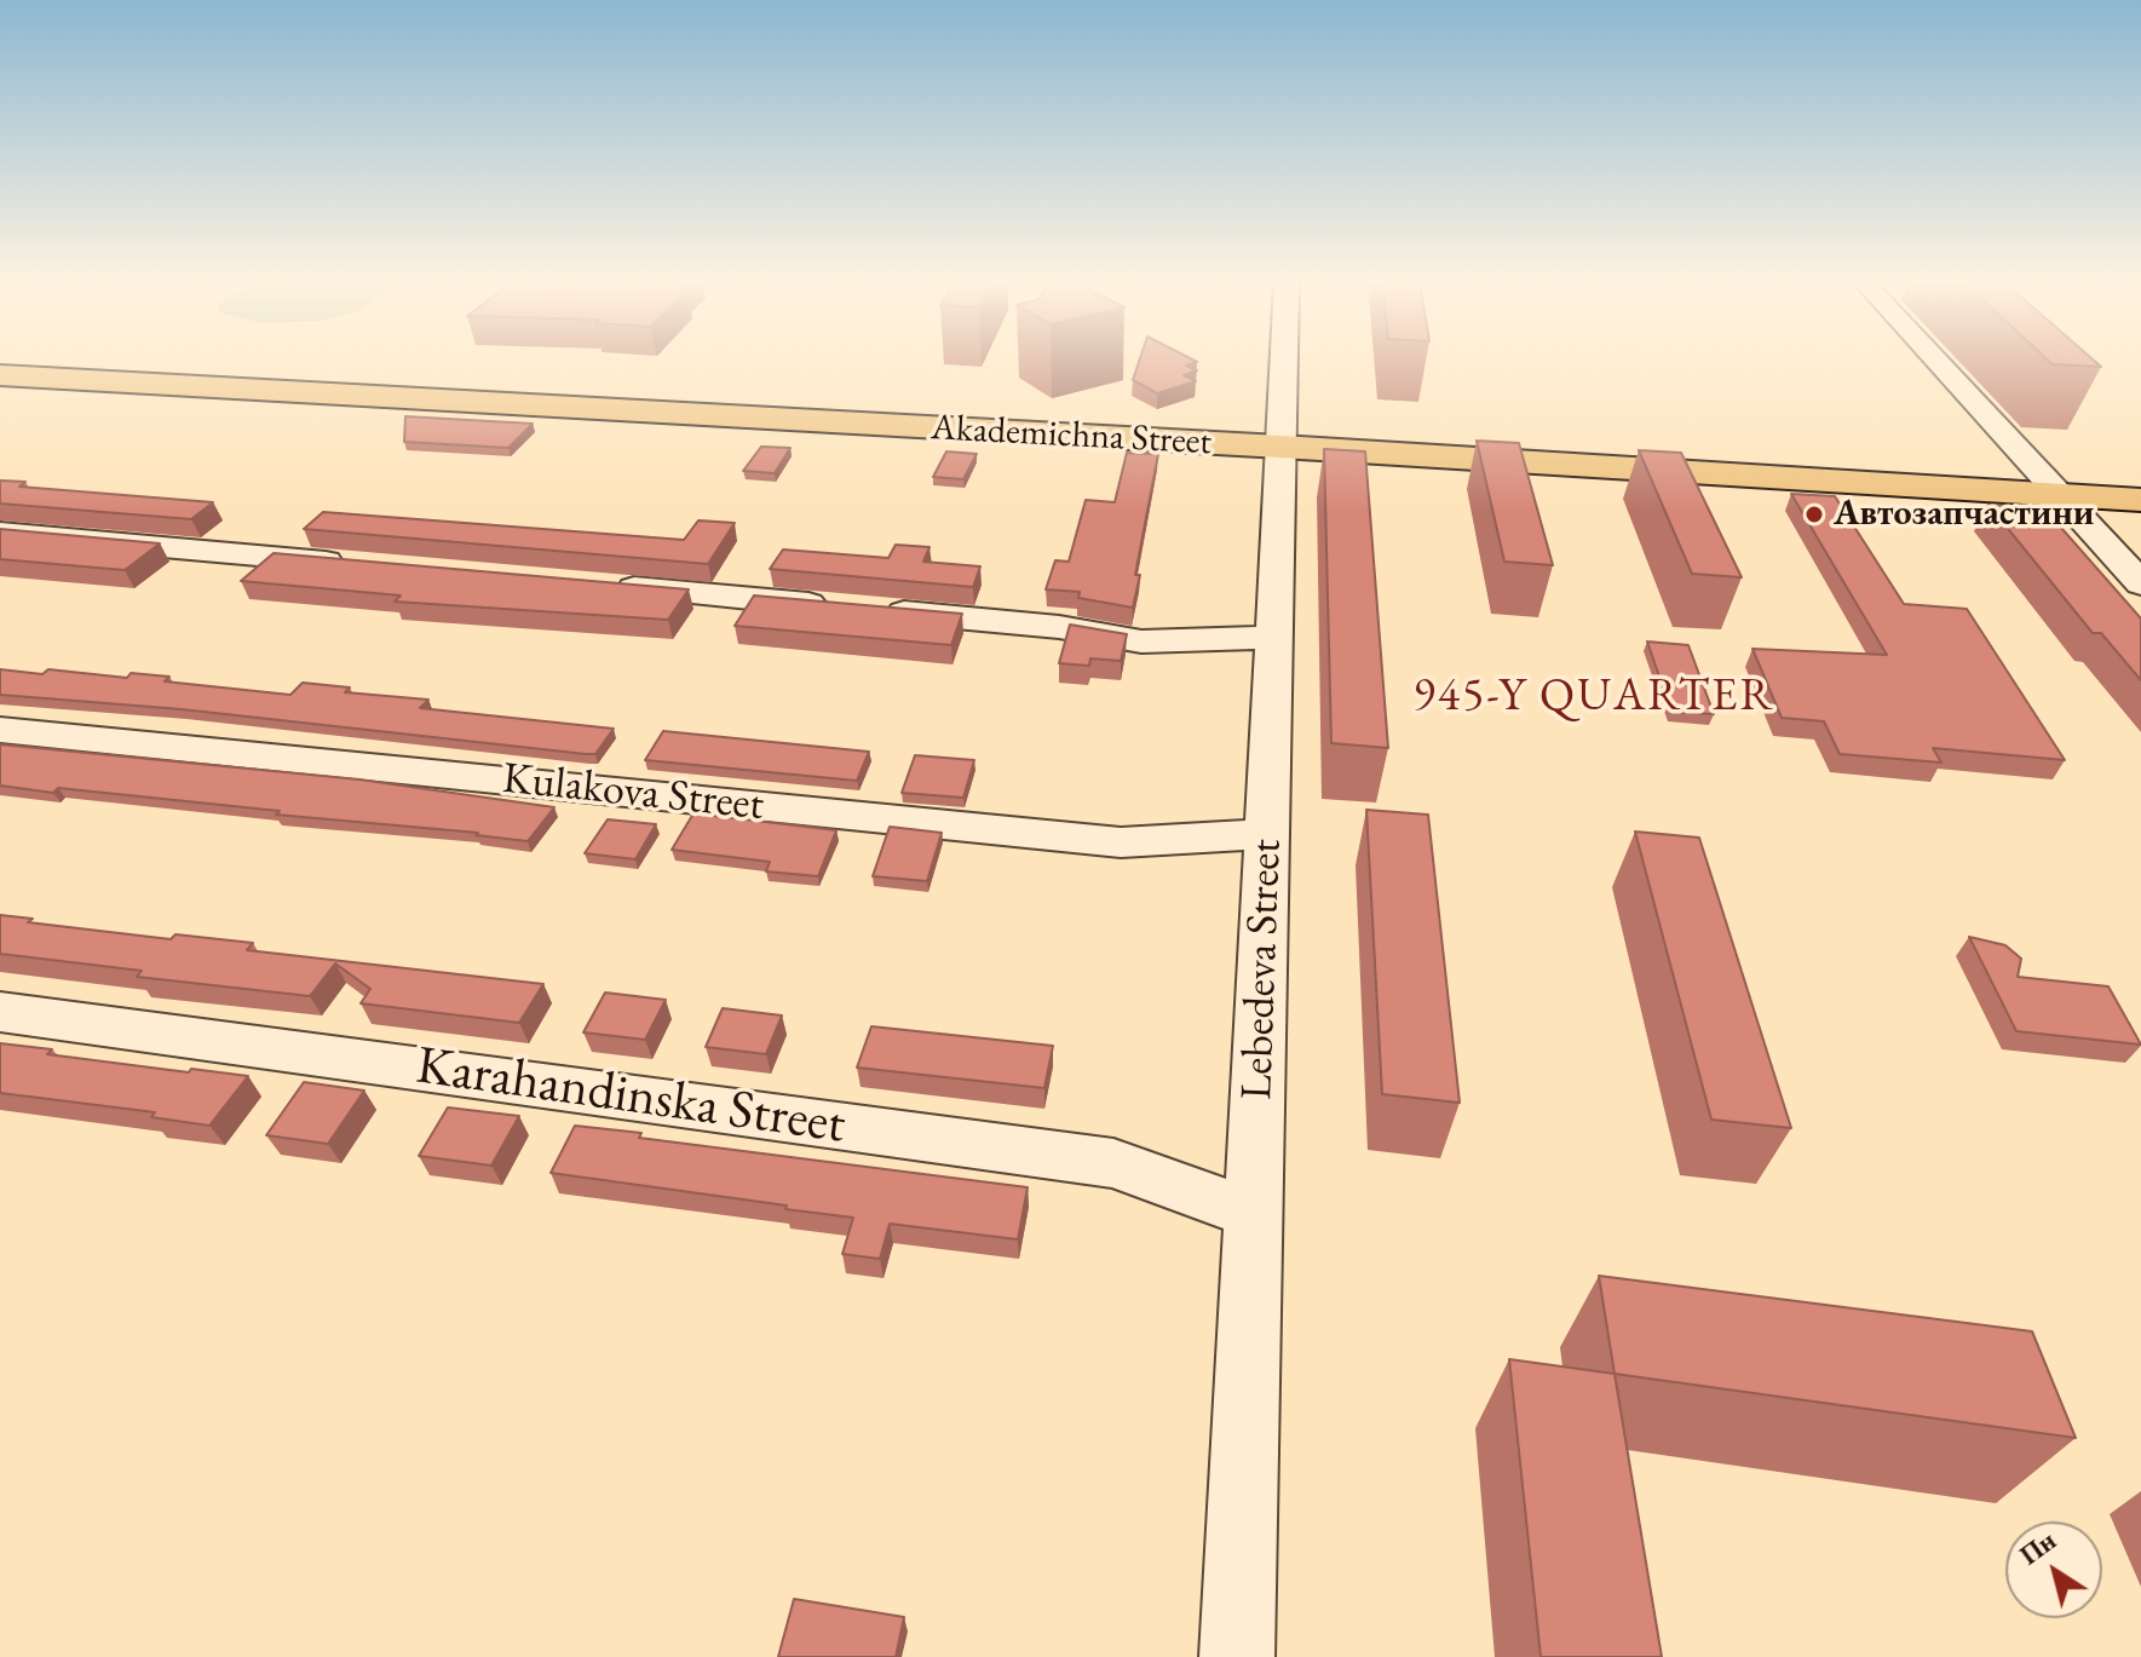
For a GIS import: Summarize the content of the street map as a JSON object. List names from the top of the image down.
{
  "streets": {
    "main road": ["Akademichna Street"],
    "street": ["Kulakova Street", "Lebedeva Street", "Karahandinska Street"]
  },
  "crossings": [
    ["Akademichna Street", "Lebedeva Street"],
    ["Kulakova Street", "Lebedeva Street"],
    ["Lebedeva Street", "Karahandinska Street"]
  ],
  "districts": ["945-Y QUARTER"],
  "places": ["Автозапчастини"],
  "north": "top left"
}
